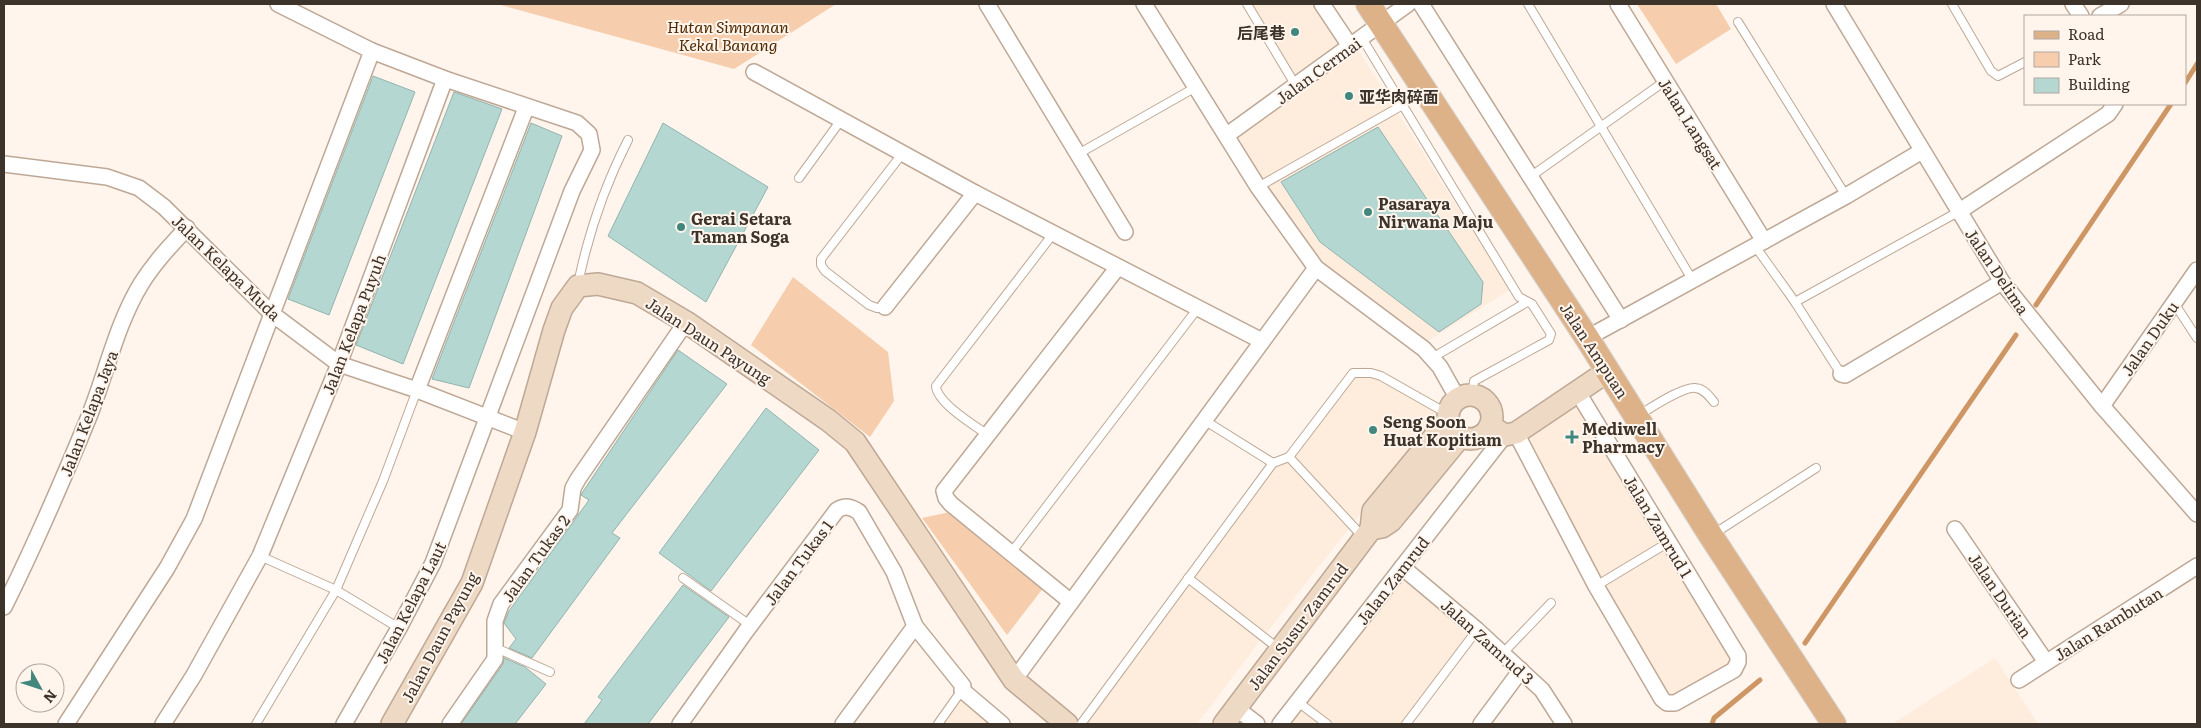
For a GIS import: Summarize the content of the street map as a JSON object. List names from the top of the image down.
{
  "streets": {
    "main road": ["Jalan Ampuan"],
    "street": [
      "Jalan Cermai",
      "Jalan Langsat",
      "Jalan Kelapa Muda",
      "Jalan Delima",
      "Jalan Kelapa Puyuh",
      "Jalan Duku",
      "Jalan Daun Payung",
      "Jalan Kelapa Jaya",
      "Jalan Zamrud 1",
      "Jalan Tukas 2",
      "Jalan Tukas 1",
      "Jalan Zamrud",
      "Jalan Durian",
      "Jalan Kelapa Laut",
      "Jalan Rambutan",
      "Jalan Susur Zamrud",
      "Jalan Zamrud 3"
    ]
  },
  "crossings": [
    ["Jalan Cermai", "Jalan Ampuan"],
    ["Jalan Kelapa Muda", "Jalan Kelapa Puyuh"],
    ["Jalan Kelapa Muda", "Jalan Daun Payung"],
    ["Jalan Kelapa Muda", "Jalan Kelapa Jaya"],
    ["Jalan Kelapa Muda", "Jalan Kelapa Laut"],
    ["Jalan Delima", "Jalan Duku"],
    ["Jalan Kelapa Puyuh", "Jalan Kelapa Laut"],
    ["Jalan Daun Payung", "Jalan Tukas 2"],
    ["Jalan Ampuan", "Jalan Zamrud"],
    ["Jalan Zamrud 1", "Jalan Zamrud"],
    ["Jalan Zamrud", "Jalan Zamrud 3"],
    ["Jalan Durian", "Jalan Rambutan"]
  ],
  "parks": ["Hutan Simpanan Kekal Banang"],
  "places": {
    "other": [
      "后尾巷",
      "亚华肉碎面",
      "Pasaraya Nirwana Maju",
      "Gerai Setara Taman Soga",
      "Seng Soon Huat Kopitiam"
    ],
    "health": ["Mediwell Pharmacy"]
  },
  "legend": ["Road", "Park", "Building"],
  "north": "bottom right"
}
